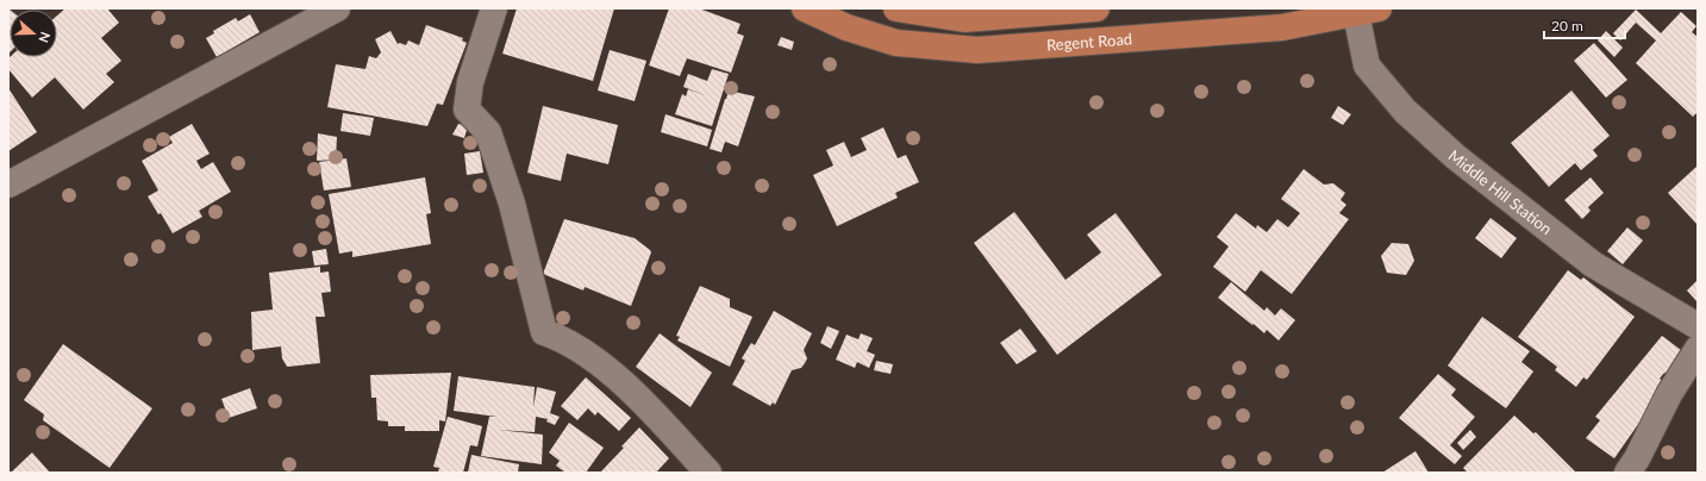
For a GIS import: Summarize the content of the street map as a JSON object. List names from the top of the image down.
{
  "streets": {
    "main road": ["Regent Road"],
    "street": ["Middle Hill Station"]
  },
  "crossings": [
    ["Regent Road", "Middle Hill Station"]
  ],
  "scale_bar": "20 m",
  "north": "right"
}
